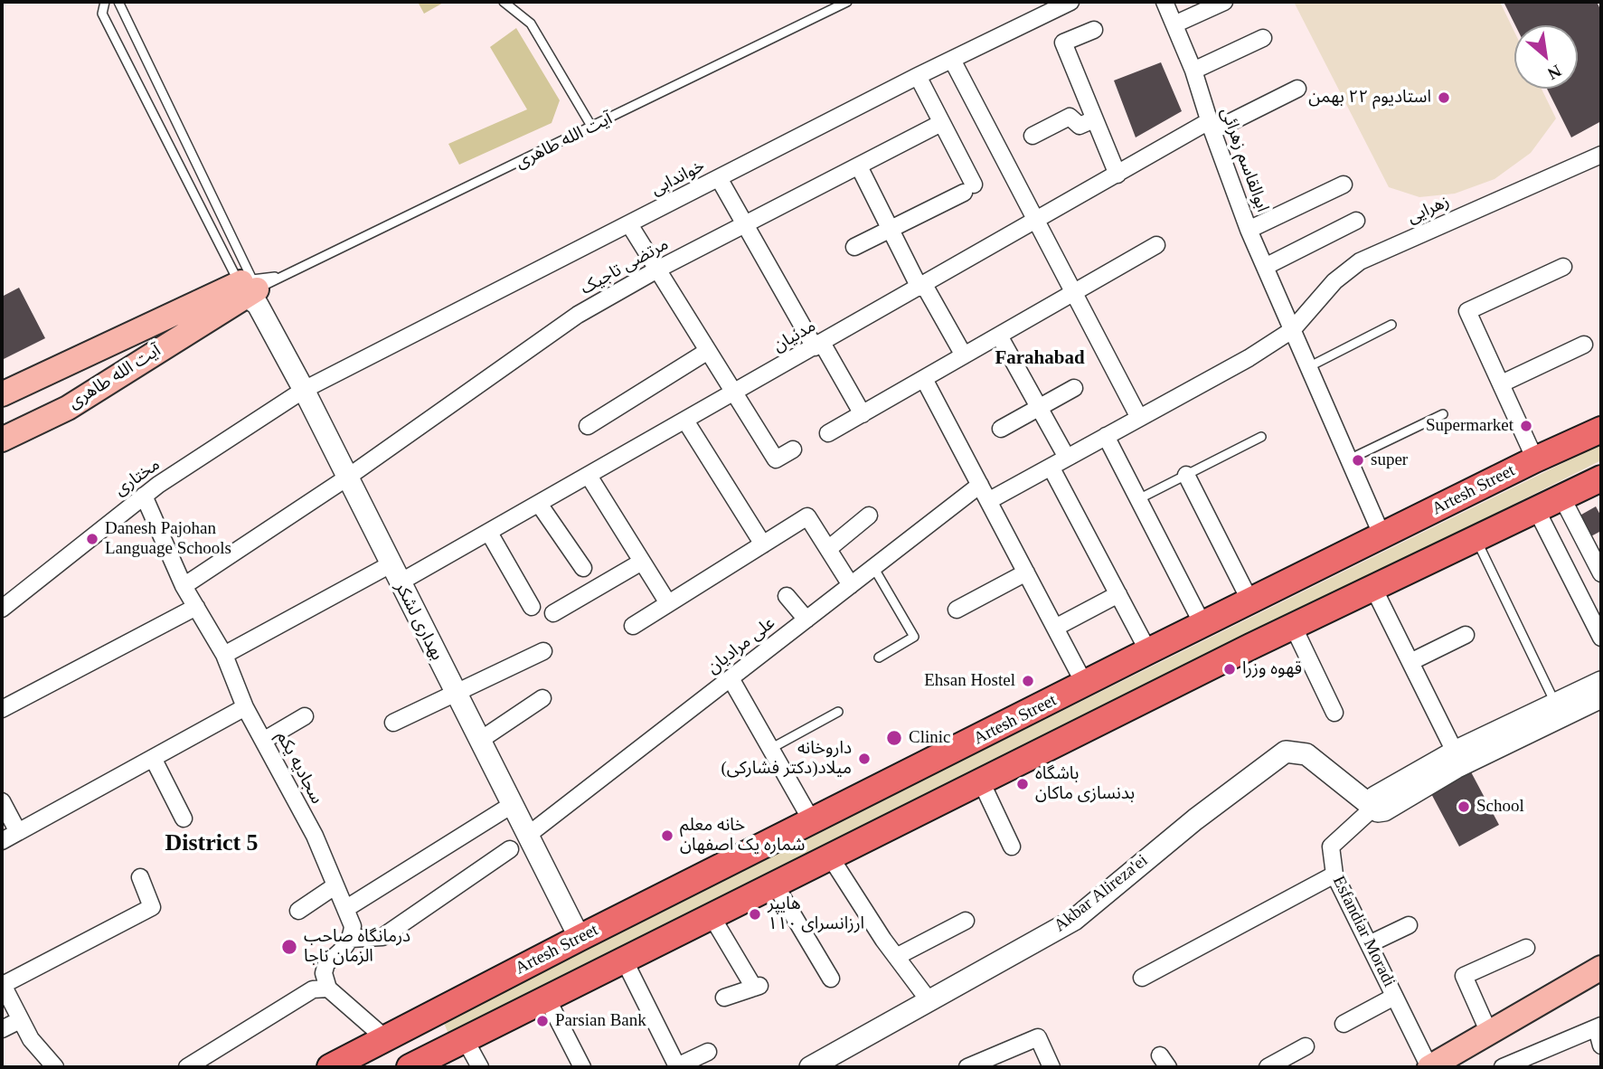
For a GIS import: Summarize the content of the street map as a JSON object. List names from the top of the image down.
{
  "streets": {
    "main road": ["آیت الله طاهری", "Artesh Street"],
    "street": [
      "ابوالقاسم زهرائی",
      "خواندابی",
      "زهرایی",
      "مرتضی تاجیک",
      "مدنیان",
      "مختاری",
      "بهداری لشکر",
      "علی مرادیان",
      "سجادیه یکم",
      "Akbar Alireza'ei",
      "Esfandiar Moradi"
    ]
  },
  "crossings": [
    ["آیت الله طاهری", "بهداری لشکر"],
    ["ابوالقاسم زهرائی", "زهرایی"],
    ["ابوالقاسم زهرائی", "مدنیان"],
    ["ابوالقاسم زهرائی", "Artesh Street"],
    ["خواندابی", "مختاری"],
    ["خواندابی", "بهداری لشکر"],
    ["مرتضی تاجیک", "بهداری لشکر"],
    ["مرتضی تاجیک", "سجادیه یکم"],
    ["مدنیان", "بهداری لشکر"],
    ["مدنیان", "سجادیه یکم"],
    ["مختاری", "بهداری لشکر"],
    ["مختاری", "سجادیه یکم"],
    ["Artesh Street", "بهداری لشکر"],
    ["بهداری لشکر", "علی مرادیان"],
    ["Akbar Alireza'ei", "Esfandiar Moradi"]
  ],
  "districts": ["Farahabad", "District 5"],
  "places": [
    "استادیوم ۲۲ بهمن",
    "Supermarket",
    "super",
    "Danesh Pajohan Language Schools",
    "قهوه وزرا",
    "Ehsan Hostel",
    "Clinic",
    "داروخانه میلاد(دکتر فشارکی)",
    "باشگاه بدنسازی ماکان",
    "School",
    "خانه معلم شماره یک اصفهان",
    "هایپر ارزانسرای ۱۱۰",
    "درمانگاه صاحب الزمان ناجا",
    "Parsian Bank"
  ],
  "north": "bottom right"
}
